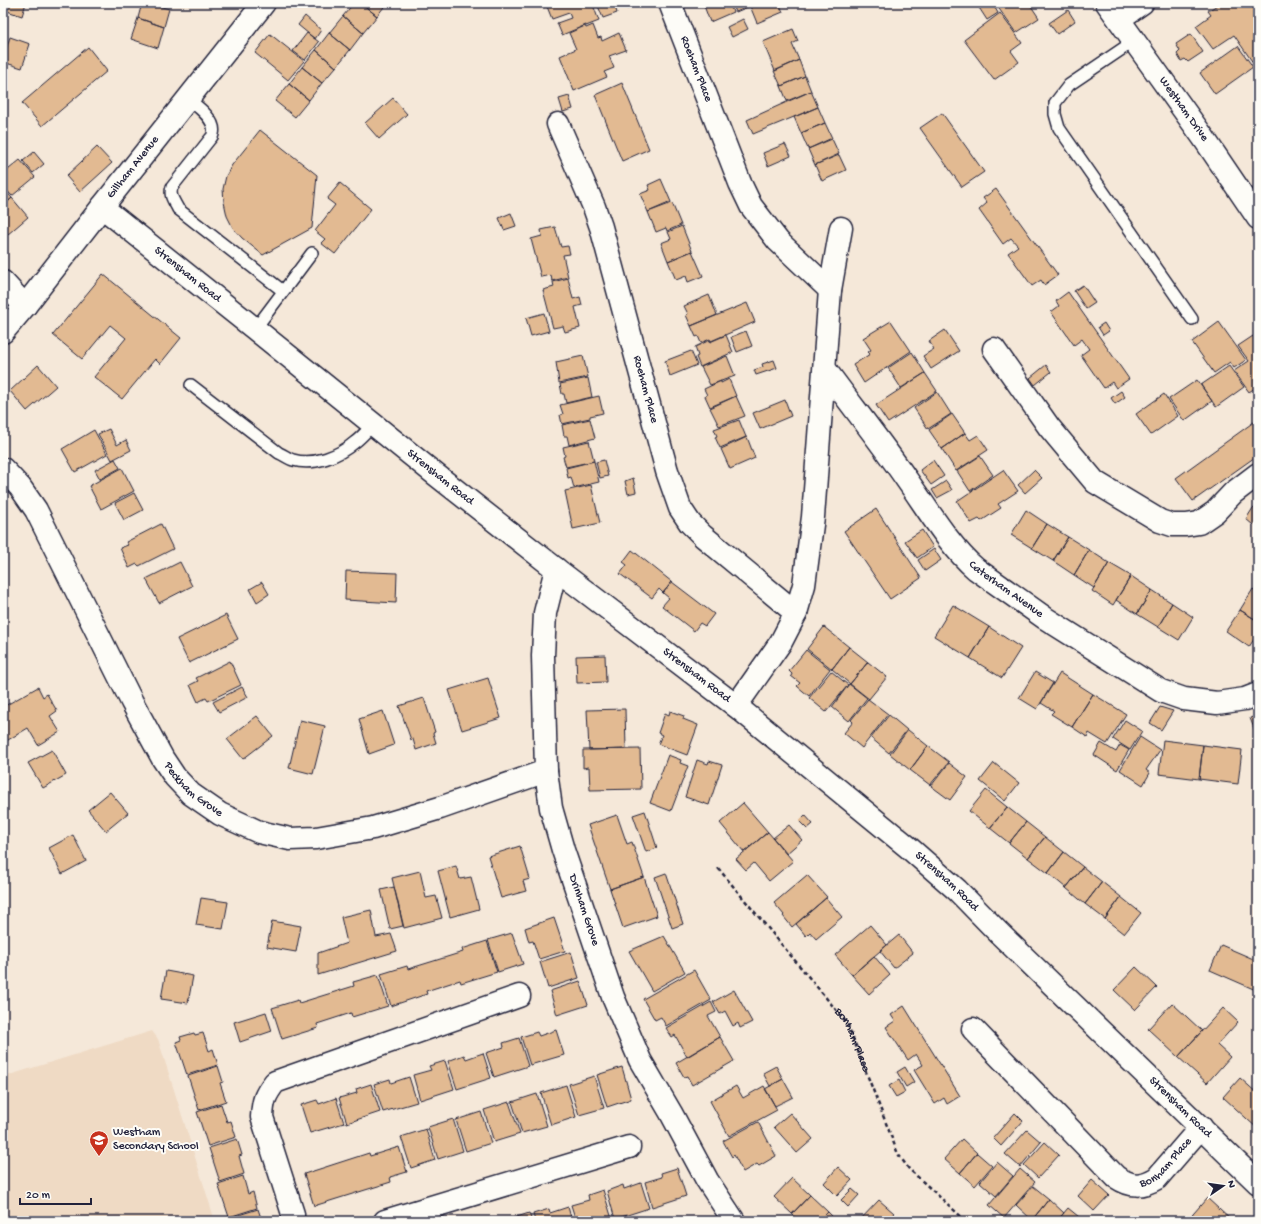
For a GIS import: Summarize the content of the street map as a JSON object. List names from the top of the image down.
{
  "streets": {
    "street": [
      "Roeham Place",
      "Westham Drive",
      "Gillham Avenue",
      "Strensham Road",
      "Caterham Avenue",
      "Peckham Grove",
      "Drinham Grove",
      "Bonham Place"
    ]
  },
  "crossings": [
    ["Gillham Avenue", "Strensham Road"],
    ["Strensham Road", "Drinham Grove"],
    ["Strensham Road", "Bonham Place"],
    ["Peckham Grove", "Drinham Grove"]
  ],
  "places": {
    "school or university": ["Westham Secondary School"]
  },
  "scale_bar": "20 m",
  "north": "right"
}
